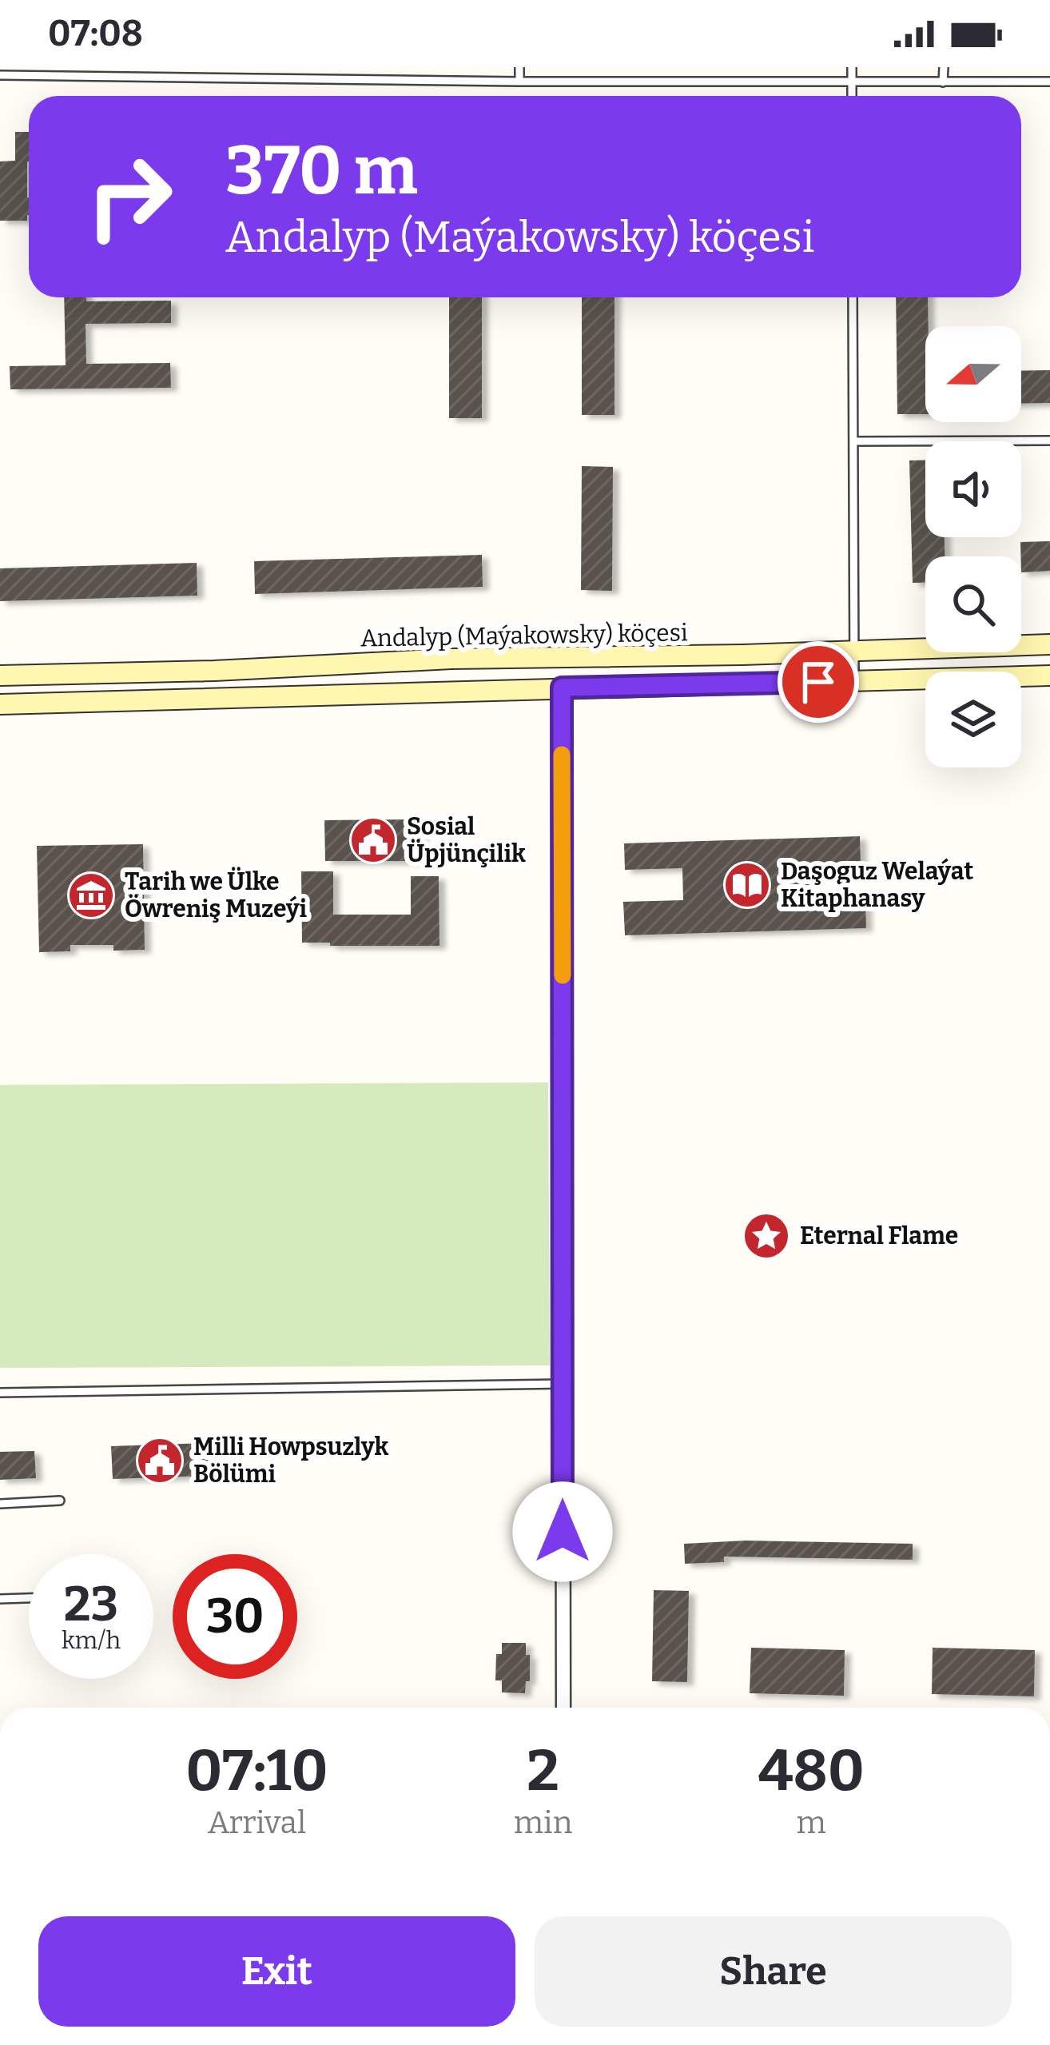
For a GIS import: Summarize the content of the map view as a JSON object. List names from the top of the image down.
{
  "streets": {
    "main road": ["Andalyp (Maýakowsky) köçesi"]
  },
  "places": {
    "public building": ["Sosial Üpjünçilik", "Milli Howpsuzlyk Bölümi"],
    "library": ["Daşoguz Welaýat Kitaphanasy"],
    "museum": ["Tarih we Ülke Öwreniş Muzeýi"],
    "place": ["Eternal Flame"]
  },
  "north": "left",
  "page": {
    "status": "07:08",
    "turn": ["370 m", "Andalyp (Maýakowsky) köçesi"],
    "speed": "23 km/h",
    "limit": "30",
    "eta": [
      "07:10",
      "Arrival",
      "2",
      "min",
      "480",
      "m"
    ],
    "buttons": ["Exit", "Share"]
  }
}
